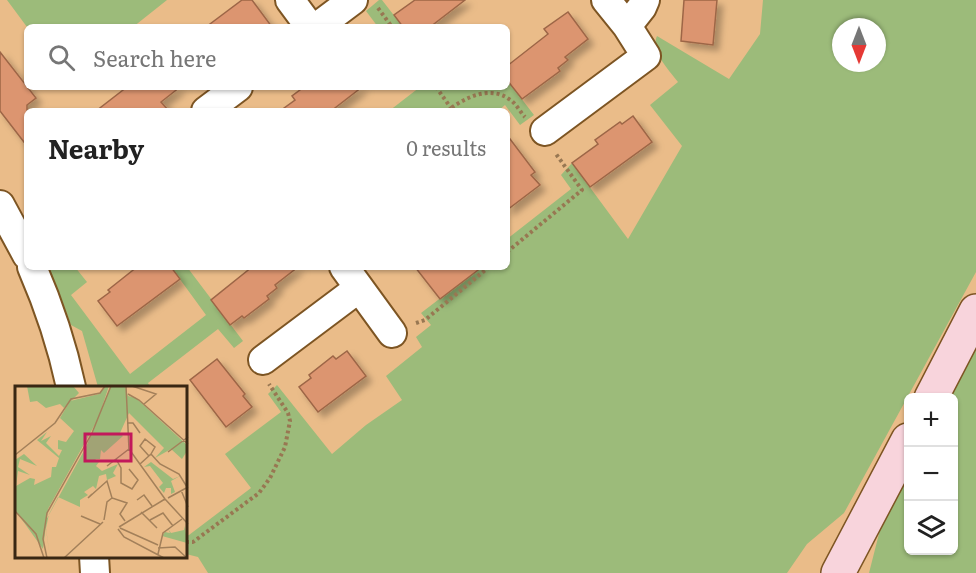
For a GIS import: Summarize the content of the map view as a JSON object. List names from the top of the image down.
{
  "north": "bottom",
  "page": {
    "search": "Search here",
    "heading": ["Nearby", "0 results"],
    "map_buttons": ["+", "−"]
  }
}
